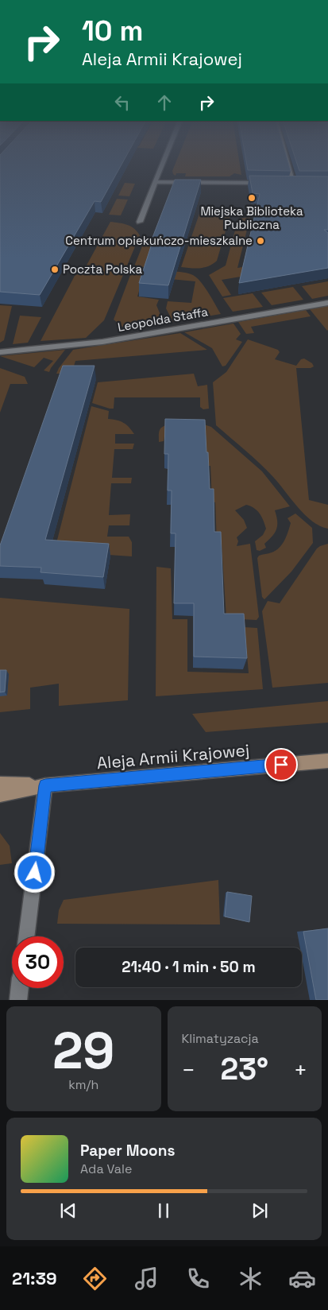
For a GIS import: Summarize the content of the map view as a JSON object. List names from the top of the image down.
{
  "streets": {
    "street": ["Leopolda Staffa", "Aleja Armii Krajowej"]
  },
  "places": ["Miejska Biblioteka Publiczna", "Centrum opiekuńczo-mieszkalne", "Poczta Polska"],
  "page": {
    "turn": ["10 m", "Aleja Armii Krajowej"],
    "limit": "30",
    "trip": "21:40 · 1 min · 50 m",
    "tile": [
      ["29", "km/h"],
      "Klimatyzacja"
    ],
    "heat": ["−", "23°", "+"],
    "song": ["Paper Moons", "Ada Vale"],
    "tabs": "21:39"
  }
}
